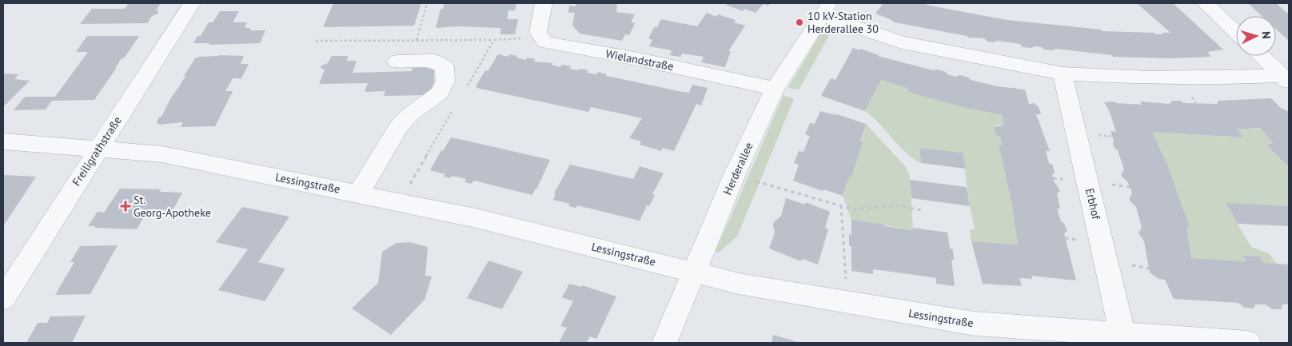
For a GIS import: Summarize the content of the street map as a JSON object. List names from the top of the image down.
{
  "streets": {
    "street": [
      "Wielandstraße",
      "Freiligrathstraße",
      "Herderallee",
      "Lessingstraße",
      "Erbhof"
    ]
  },
  "crossings": [
    ["Wielandstraße", "Herderallee"],
    ["Freiligrathstraße", "Lessingstraße"],
    ["Herderallee", "Lessingstraße"],
    ["Lessingstraße", "Erbhof"]
  ],
  "places": {
    "other": ["10 kV-Station Herderallee 30"],
    "health": ["St. Georg-Apotheke"]
  },
  "north": "right"
}
